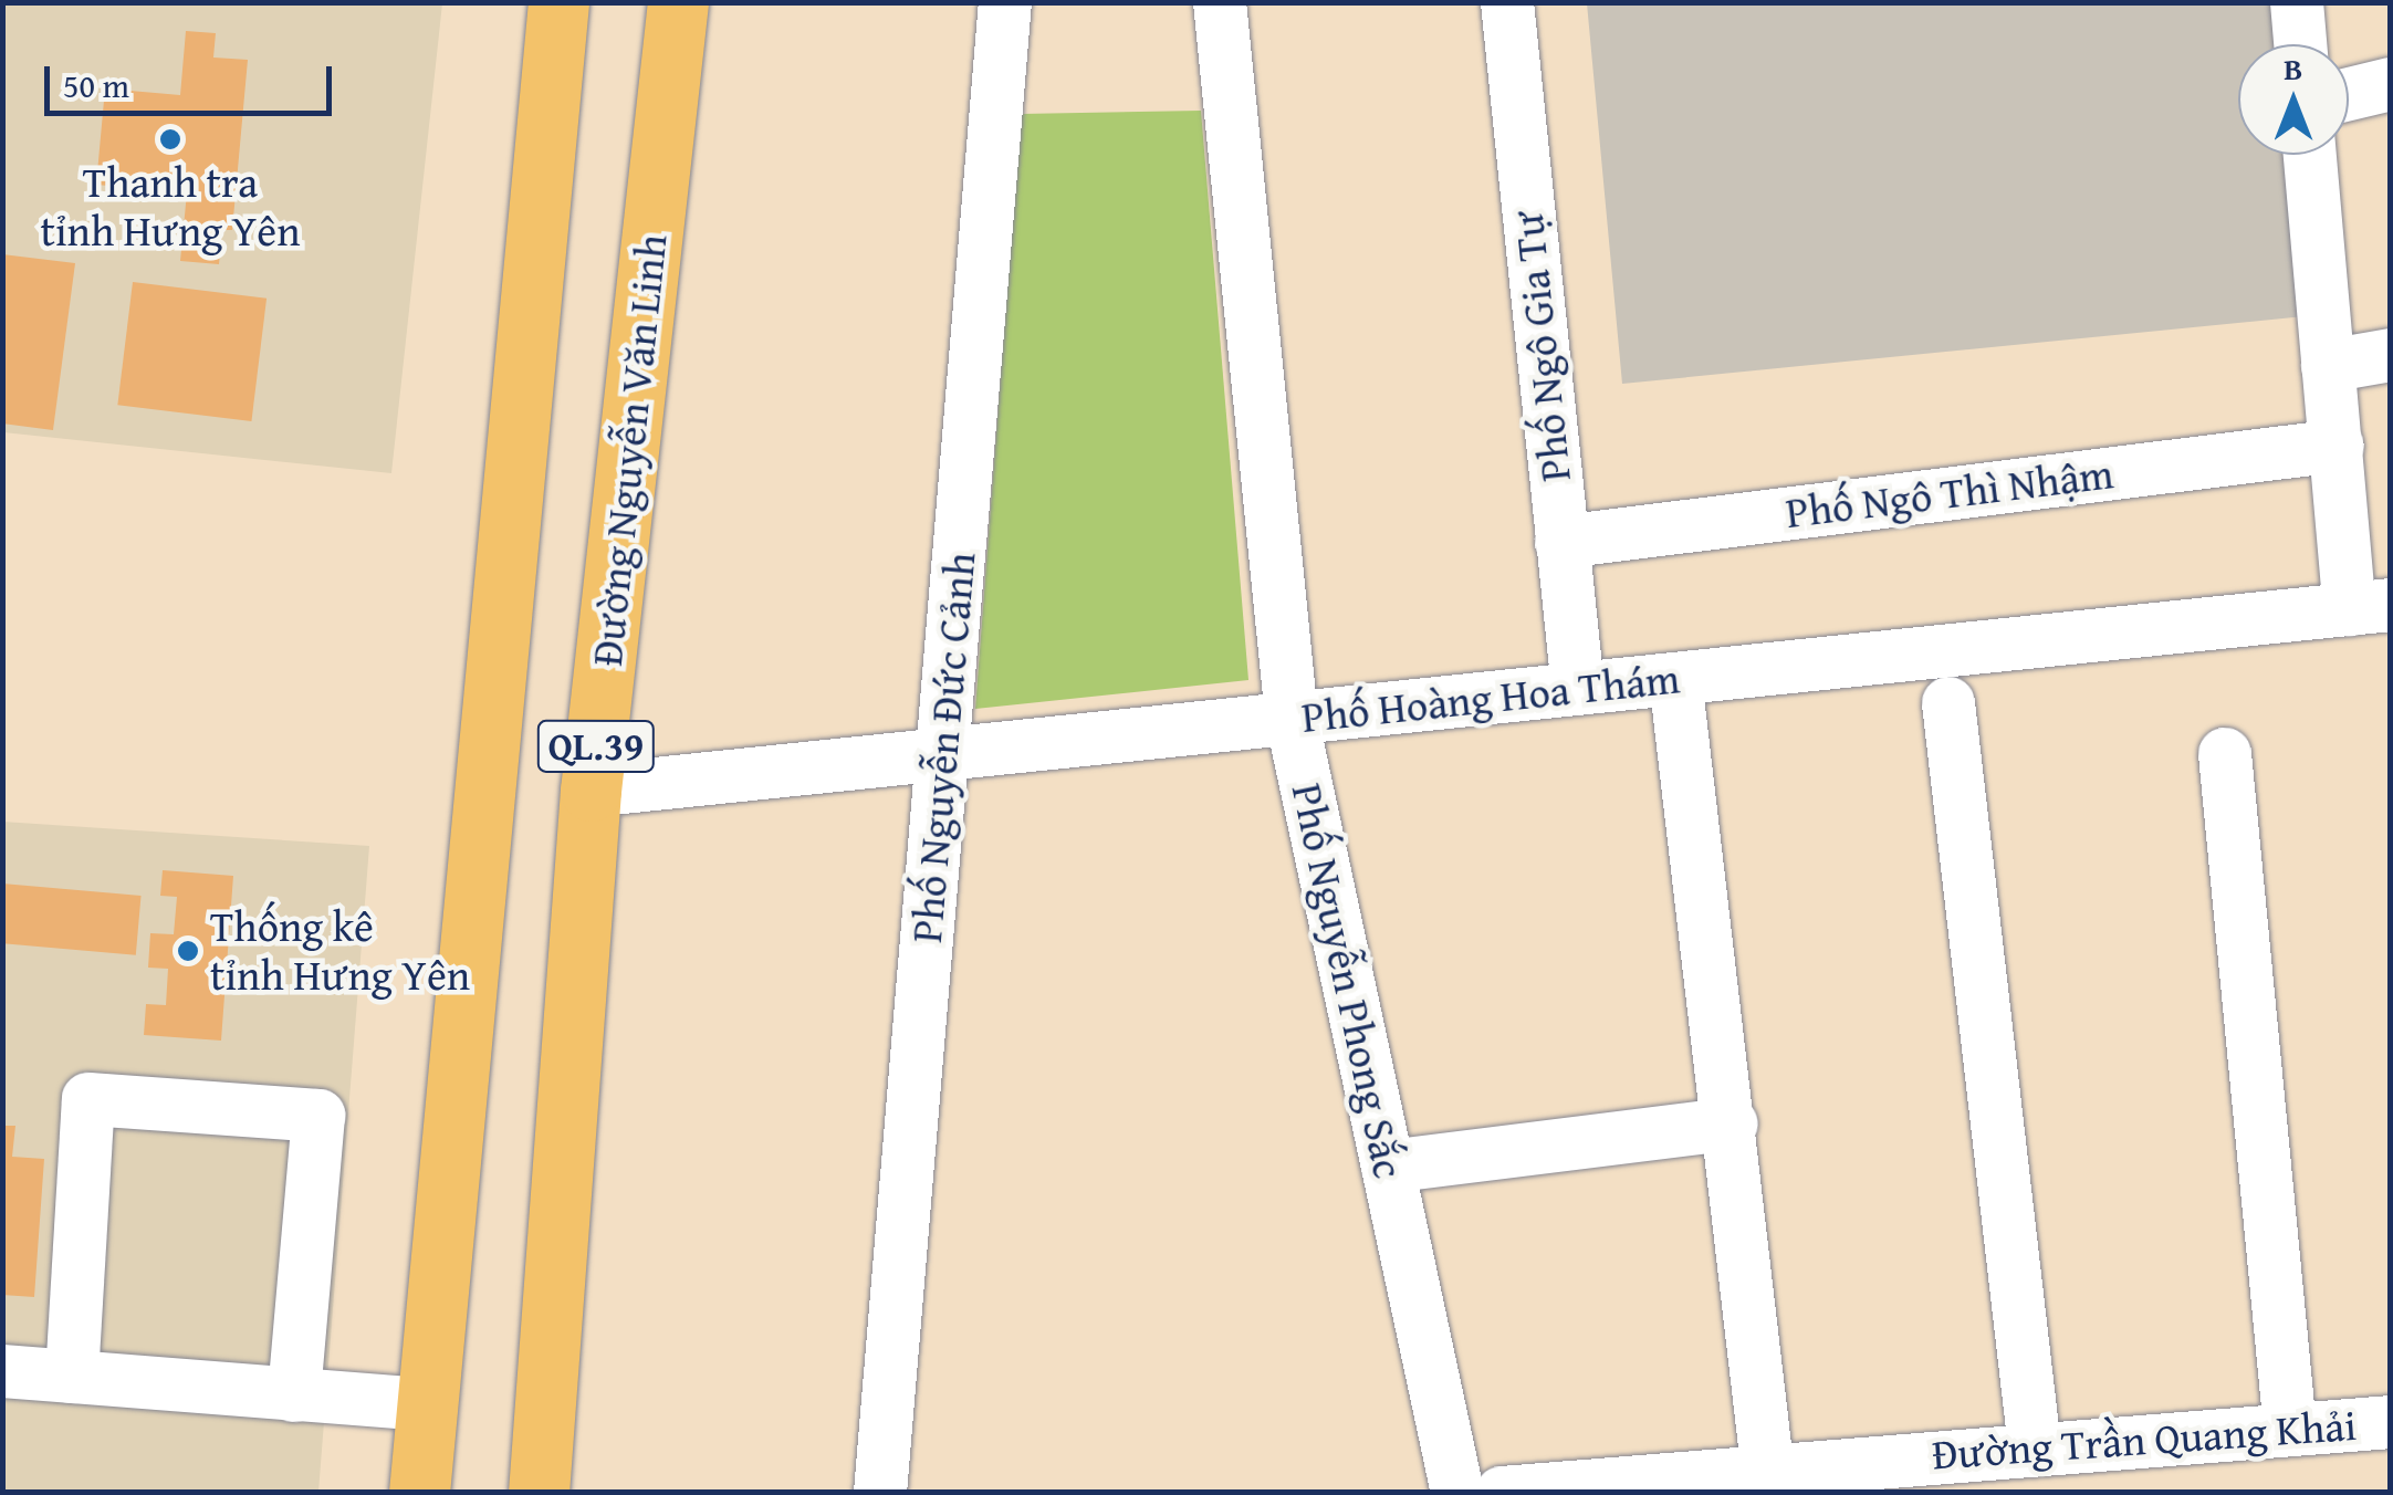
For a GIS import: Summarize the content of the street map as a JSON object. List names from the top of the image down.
{
  "streets": {
    "highway": ["Đường Nguyễn Văn Linh", "QL.39"],
    "street": [
      "Phố Ngô Gia Tự",
      "Phố Ngô Thì Nhậm",
      "Phố Hoàng Hoa Thám",
      "Phố Nguyễn Đức Cảnh",
      "Phố Nguyễn Phong Sắc",
      "Đường Trần Quang Khải"
    ]
  },
  "crossings": [
    ["Phố Ngô Gia Tự", "Phố Ngô Thì Nhậm"],
    ["Phố Ngô Gia Tự", "Phố Hoàng Hoa Thám"],
    ["Đường Nguyễn Văn Linh", "Phố Hoàng Hoa Thám"],
    ["Phố Hoàng Hoa Thám", "Phố Nguyễn Đức Cảnh"],
    ["Phố Hoàng Hoa Thám", "Phố Nguyễn Phong Sắc"]
  ],
  "places": ["Thanh tra tỉnh Hưng Yên", "Thống kê tỉnh Hưng Yên"],
  "scale_bar": "50 m",
  "north": "top"
}
